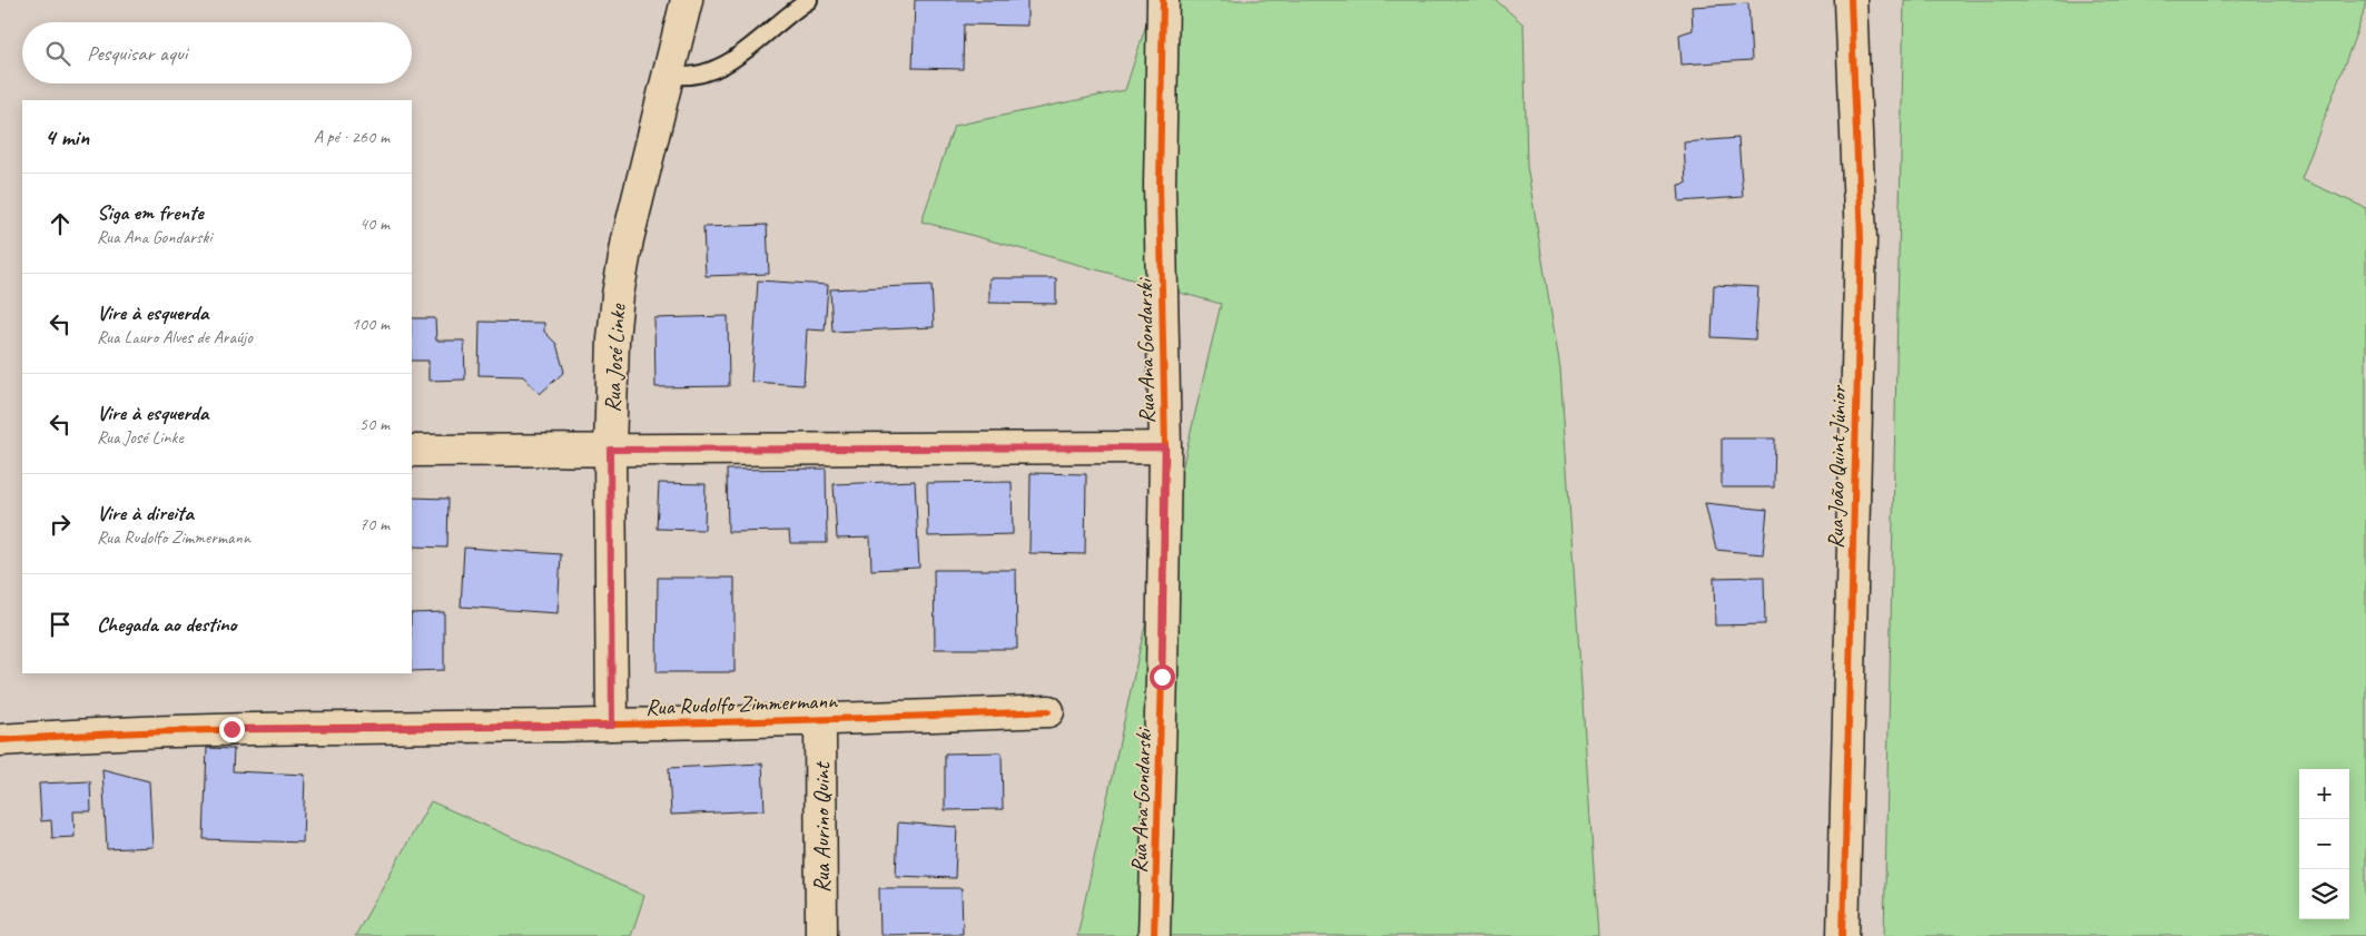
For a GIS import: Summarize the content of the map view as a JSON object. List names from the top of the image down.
{
  "streets": {
    "street": [
      "Rua Ana Gondarski",
      "Rua José Linke",
      "Rua João Quint Júnior",
      "Rua Rudolfo Zimmermann",
      "Rua Aurino Quint"
    ]
  },
  "crossings": [
    ["Rua José Linke", "Rua Rudolfo Zimmermann"],
    ["Rua Rudolfo Zimmermann", "Rua Aurino Quint"]
  ],
  "page": {
    "search": "Pesquisar aqui",
    "heading": ["4 min", "A pé · 260 m"],
    "list": [
      ["Siga em frente", "Rua Ana Gondarski", "40 m"],
      ["Vire à esquerda", "Rua Lauro Alves de Araújo", "100 m"],
      ["Vire à esquerda", "Rua José Linke", "50 m"],
      ["Vire à direita", "Rua Rudolfo Zimmermann", "70 m"],
      "Chegada ao destino"
    ],
    "map_buttons": ["+", "−"]
  }
}
